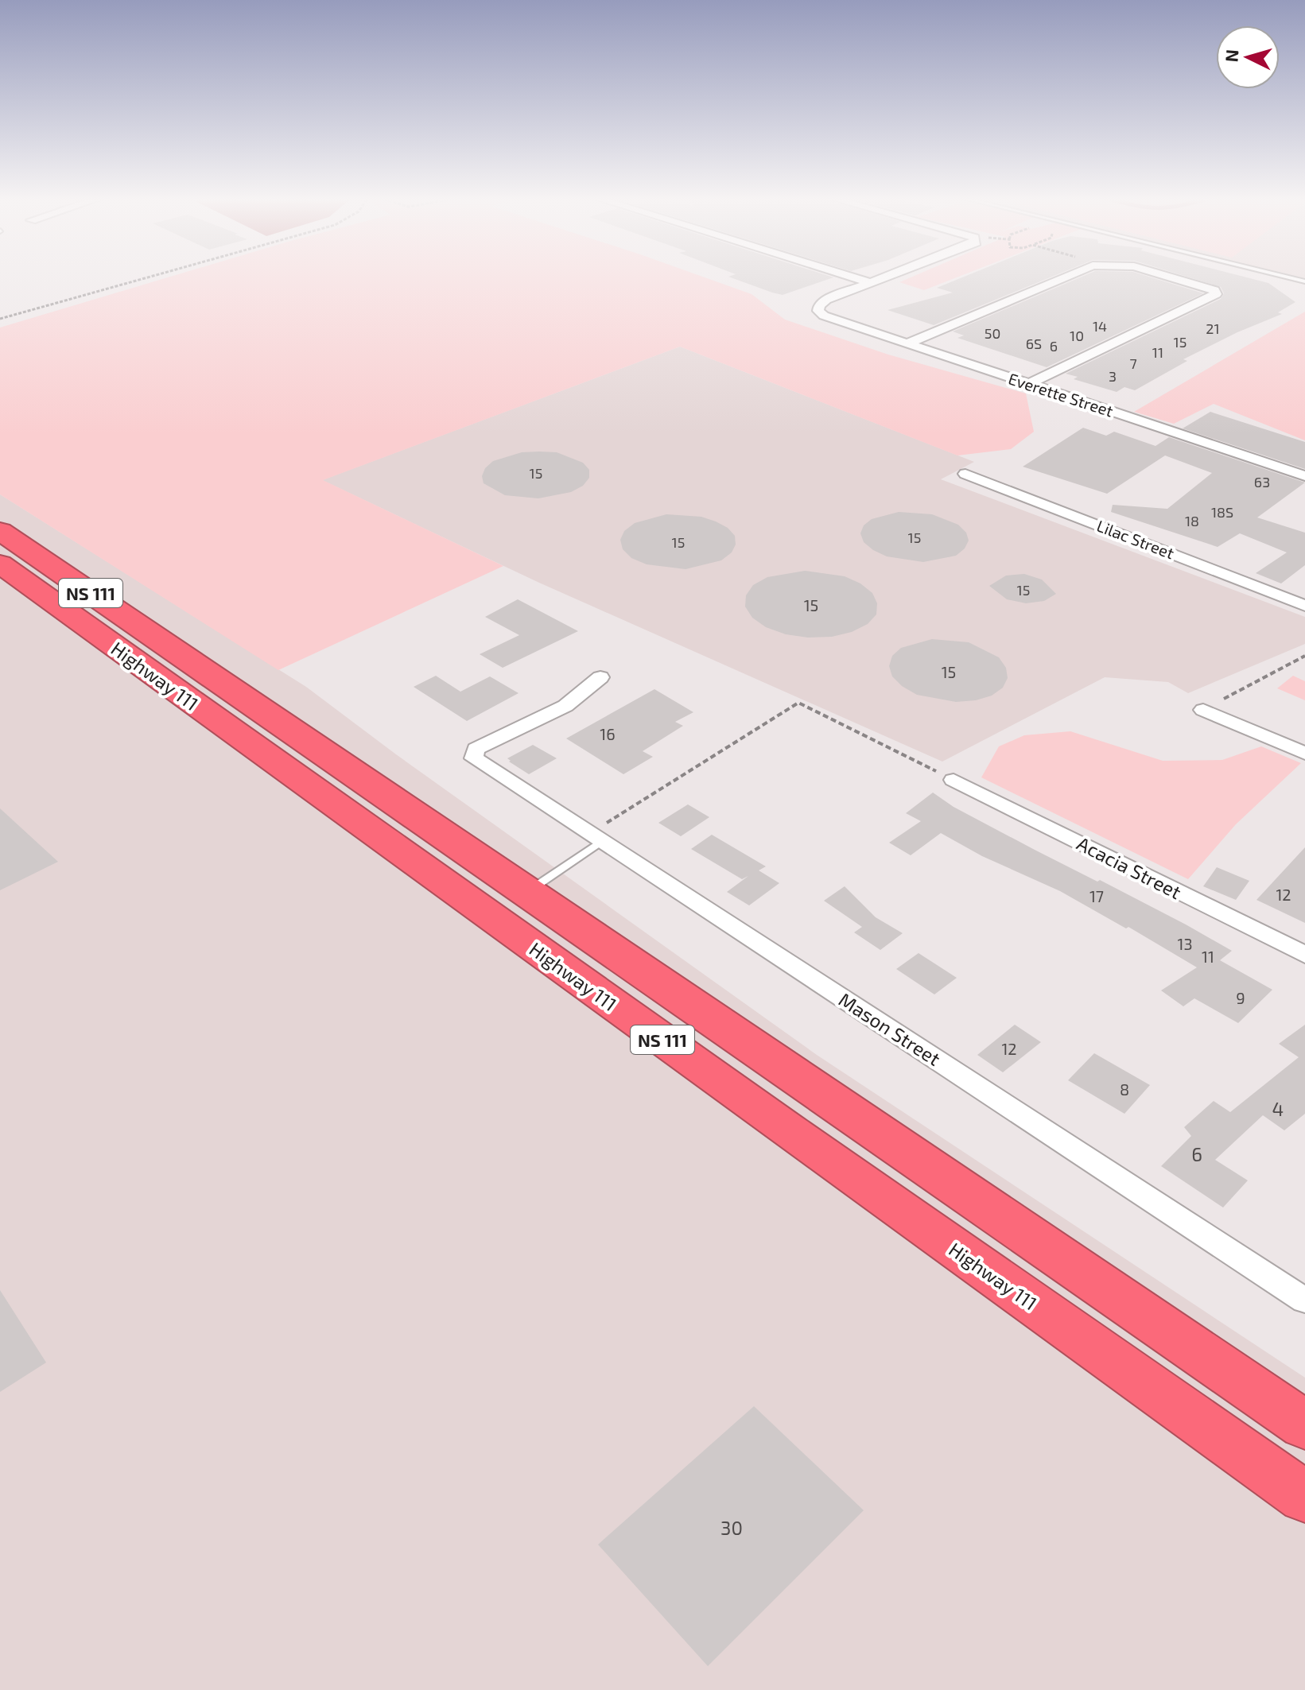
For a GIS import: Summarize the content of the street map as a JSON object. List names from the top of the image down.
{
  "streets": {
    "highway": ["NS 111", "Highway 111"],
    "street": [
      "Everette Street",
      "Lilac Street",
      "Acacia Street",
      "Mason Street"
    ]
  },
  "house_numbers": [
    "14",
    "21",
    "50",
    "10",
    "15",
    "6S",
    "6",
    "11",
    "7",
    "3",
    "15",
    "63",
    "18S",
    "18",
    "15",
    "15",
    "15",
    "15",
    "15",
    "16",
    "12",
    "17",
    "13",
    "11",
    "9",
    "12",
    "8",
    "4",
    "6",
    "30"
  ],
  "north": "left"
}
